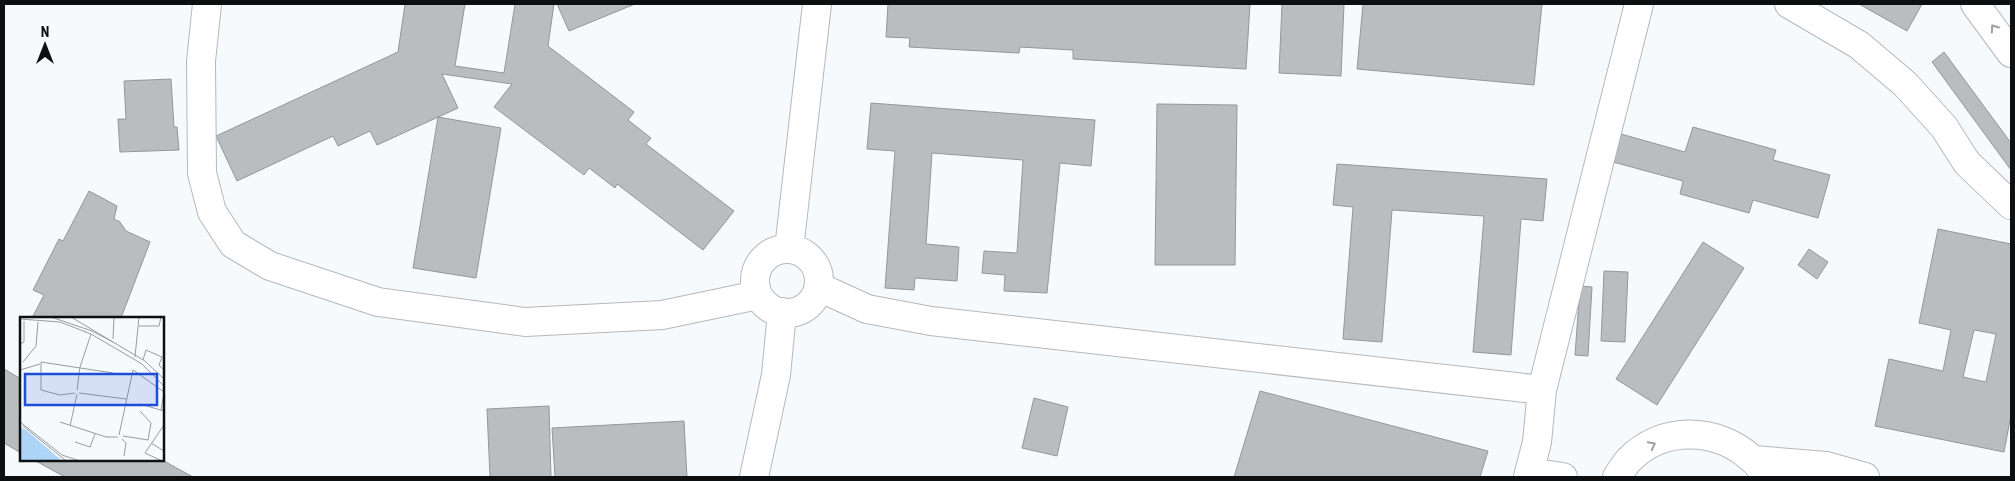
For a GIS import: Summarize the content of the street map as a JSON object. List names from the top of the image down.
{
  "north": "top"
}
